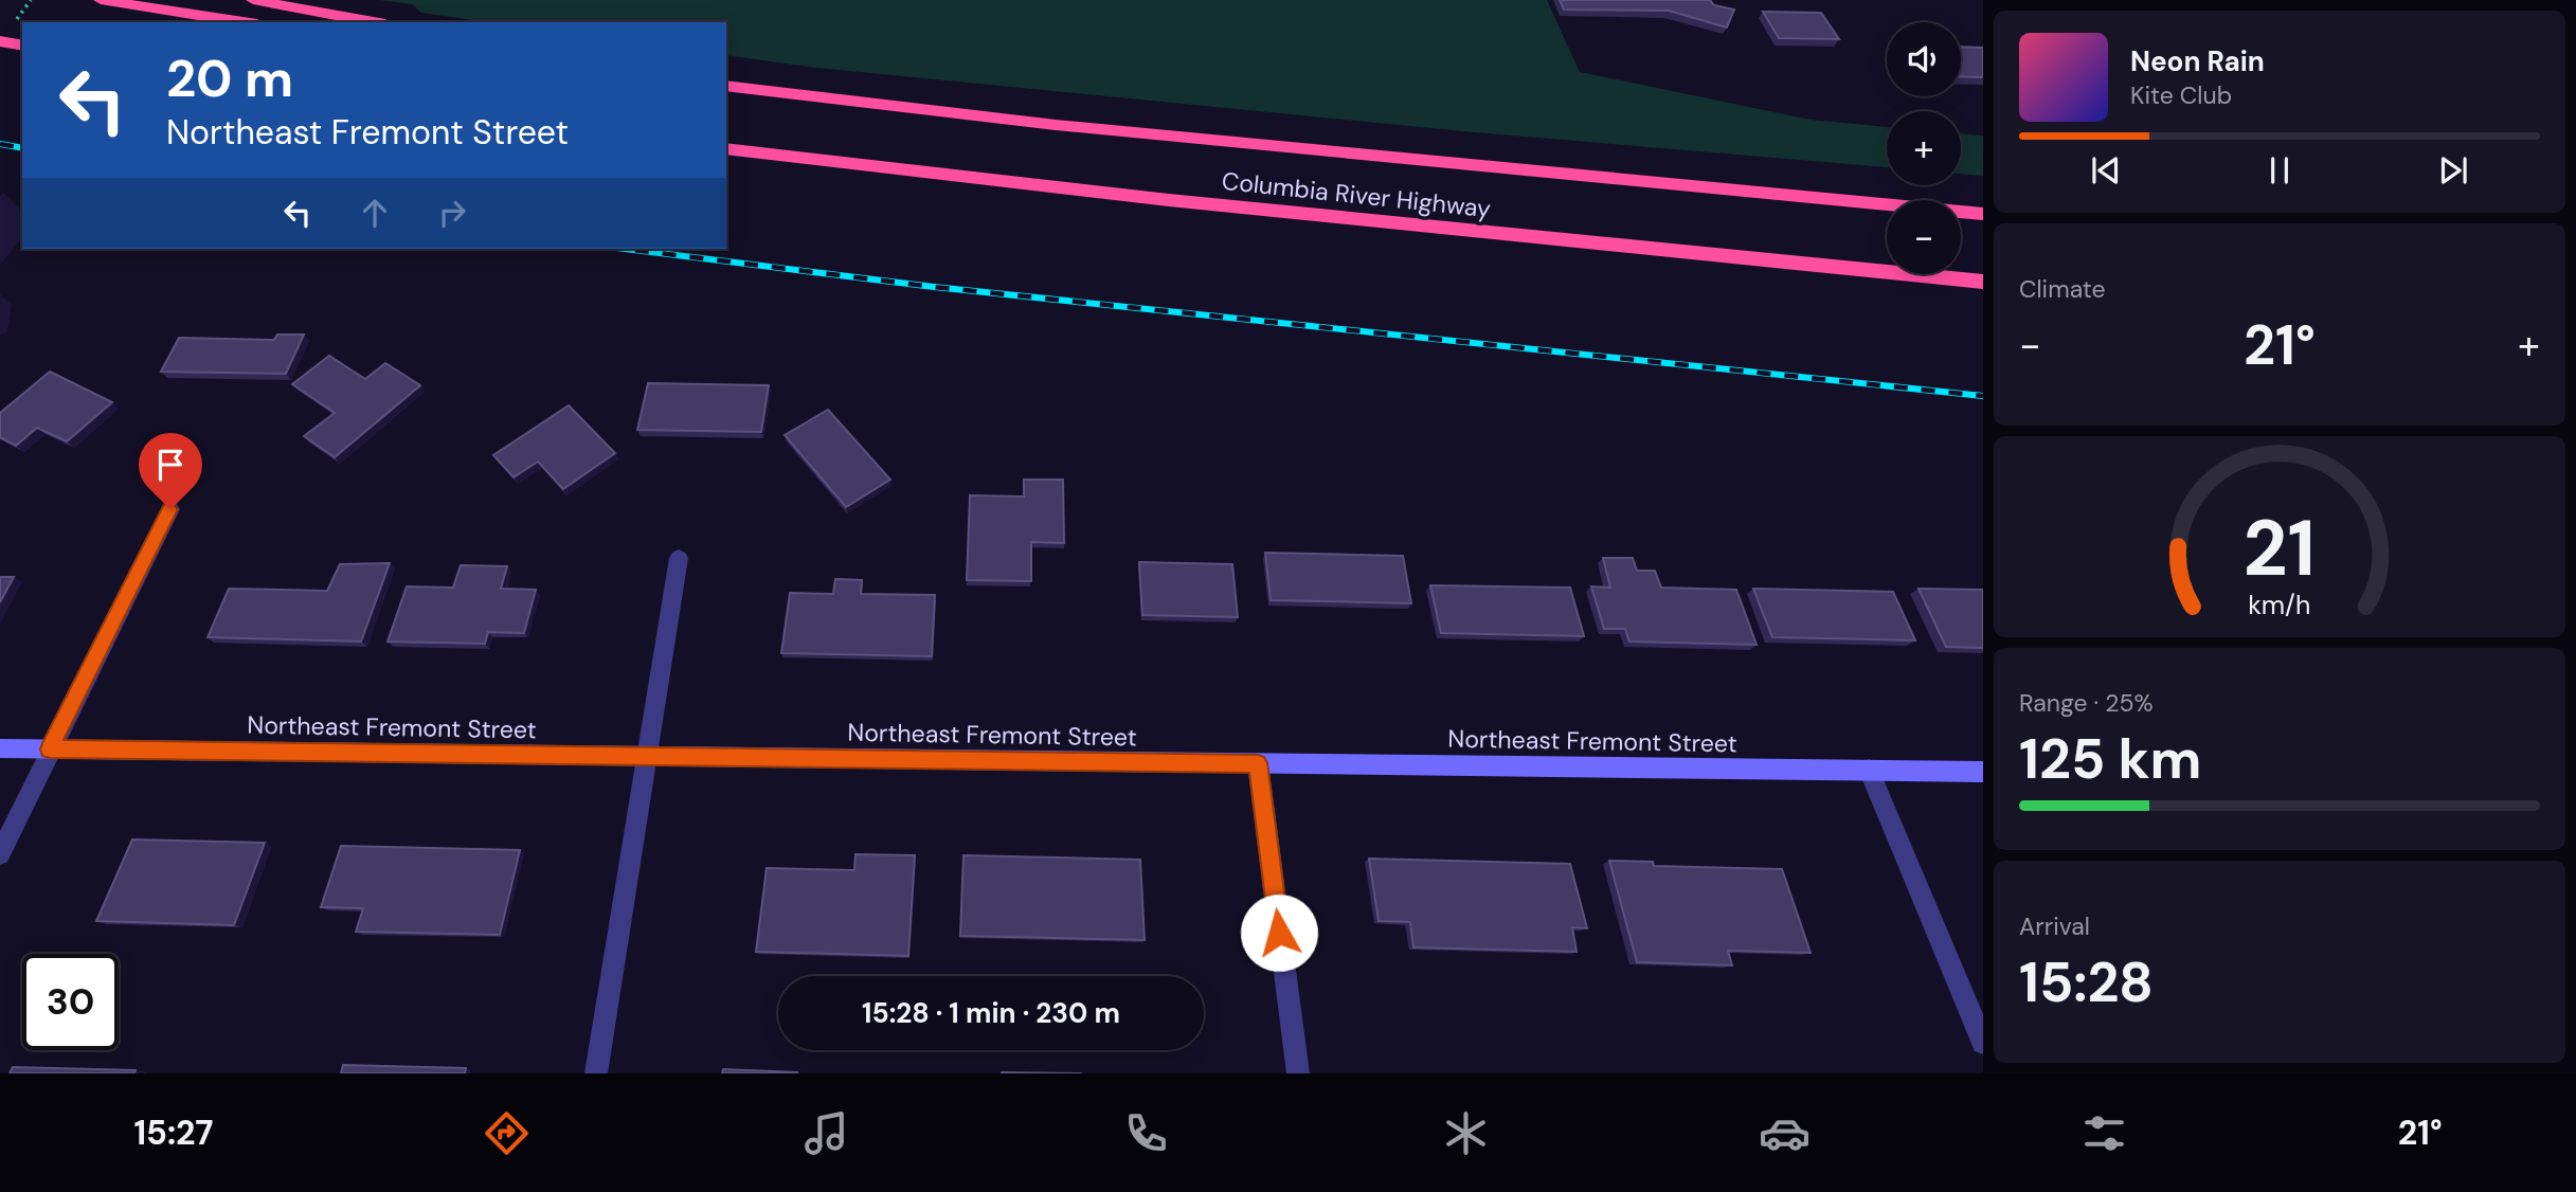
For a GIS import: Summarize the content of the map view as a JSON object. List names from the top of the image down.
{
  "streets": {
    "highway": ["Columbia River Highway"],
    "main road": ["Northeast Fremont Street"]
  },
  "page": {
    "map_buttons": ["+", "−"],
    "turn": ["20 m", "Northeast Fremont Street"],
    "song": ["Neon Rain", "Kite Club"],
    "tile": [
      "Climate",
      ["Range · 25%", "125 km"],
      ["Arrival", "15:28"]
    ],
    "heat": ["−", "21°", "+"],
    "limit": "30",
    "trip": "15:28 · 1 min · 230 m",
    "tabs": ["15:27", "21°"],
    "gauge": ["21", "km/h"]
  }
}
